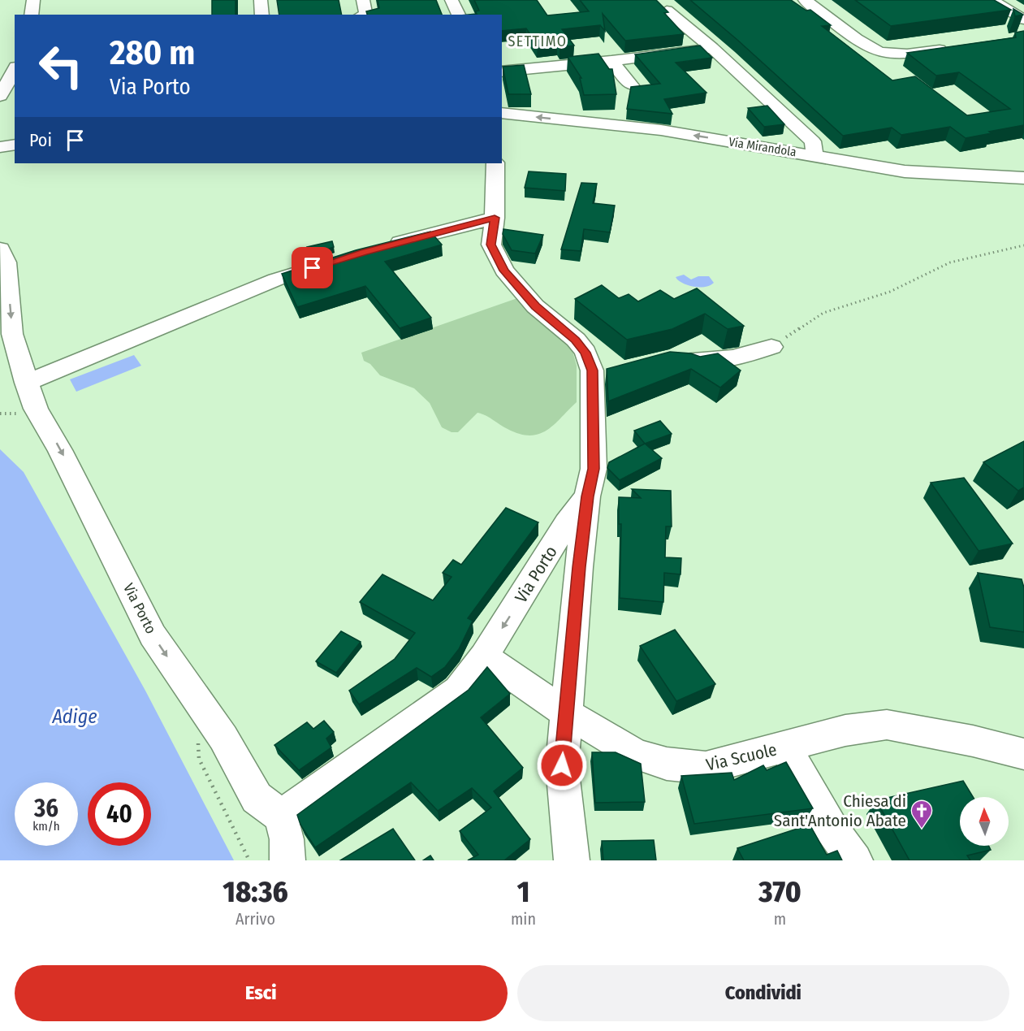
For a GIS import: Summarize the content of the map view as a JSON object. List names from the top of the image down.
{
  "streets": {
    "street": ["Via Mirandola", "Via Porto", "Via Scuole"]
  },
  "crossings": [
    ["Via Porto", "Via Scuole"]
  ],
  "one_way": ["Via Porto"],
  "districts": ["SETTIMO"],
  "water": ["Adige"],
  "places": {
    "church": ["Chiesa di Sant'Antonio Abate"]
  },
  "north": "top",
  "page": {
    "turn": ["280 m", "Via Porto"],
    "then": "Poi",
    "speed": "36 km/h",
    "limit": "40",
    "eta": [
      "18:36",
      "Arrivo",
      "1",
      "min",
      "370",
      "m"
    ],
    "buttons": ["Esci", "Condividi"]
  }
}
